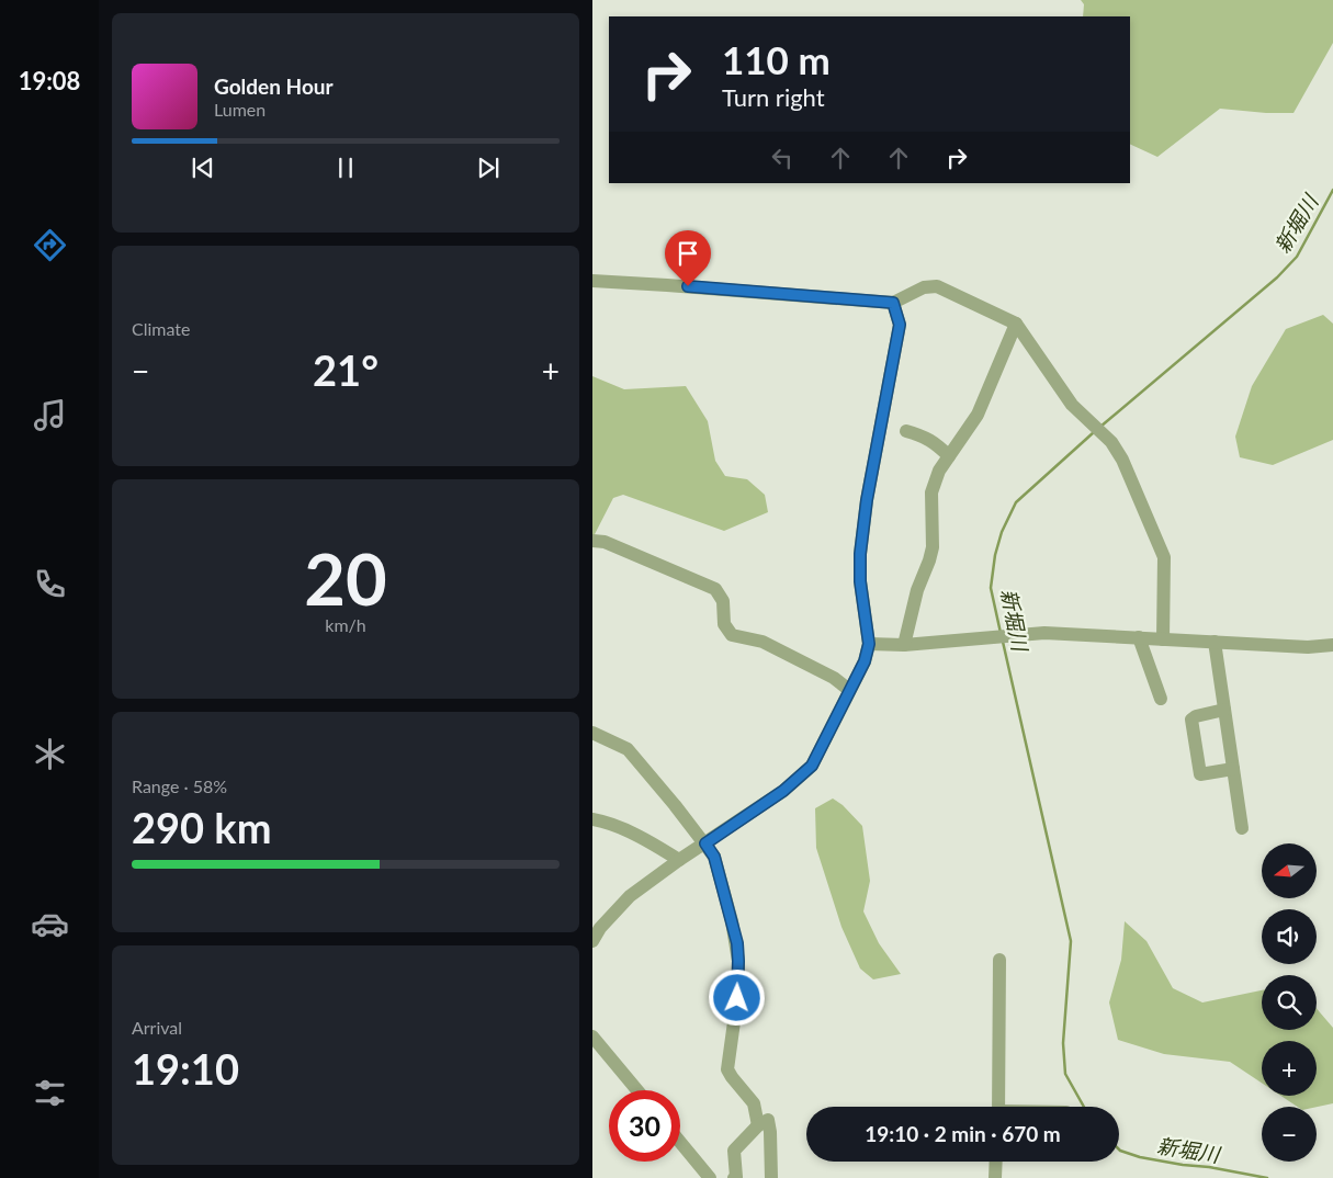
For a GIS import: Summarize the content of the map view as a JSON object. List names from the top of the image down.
{
  "water": ["新堀川"],
  "north": "left",
  "page": {
    "tabs": "19:08",
    "turn": ["110 m", "Turn right"],
    "song": ["Golden Hour", "Lumen"],
    "tile": [
      "Climate",
      ["20", "km/h"],
      ["Range · 58%", "290 km"],
      ["Arrival", "19:10"]
    ],
    "heat": ["−", "21°", "+"],
    "map_buttons": ["+", "−"],
    "limit": "30",
    "trip": "19:10 · 2 min · 670 m"
  }
}
